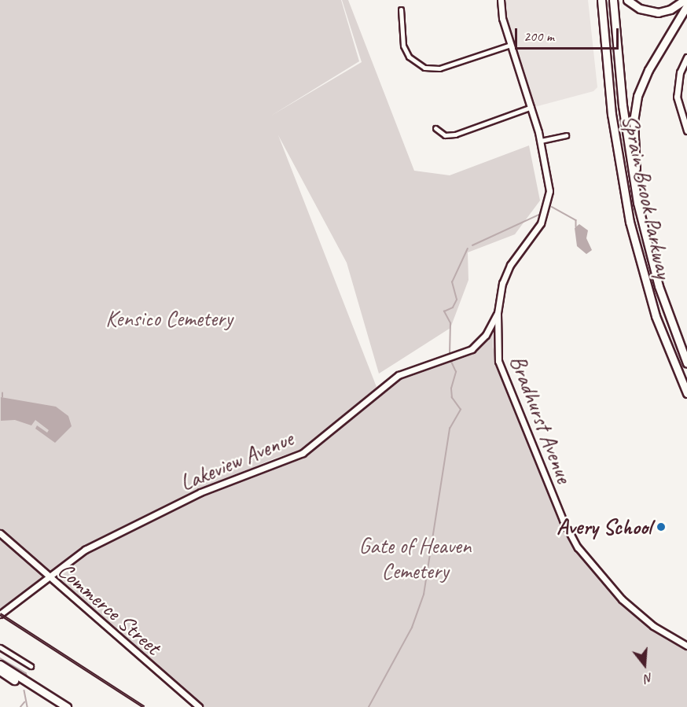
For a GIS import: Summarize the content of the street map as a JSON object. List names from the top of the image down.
{
  "streets": {
    "highway": ["Sprain Brook Parkway"],
    "street": ["Bradhurst Avenue", "Lakeview Avenue", "Commerce Street"]
  },
  "crossings": [
    ["Bradhurst Avenue", "Lakeview Avenue"],
    ["Lakeview Avenue", "Commerce Street"]
  ],
  "parks": ["Kensico Cemetery", "Gate of Heaven Cemetery"],
  "places": ["Avery School"],
  "scale_bar": "200 m",
  "north": "bottom"
}
